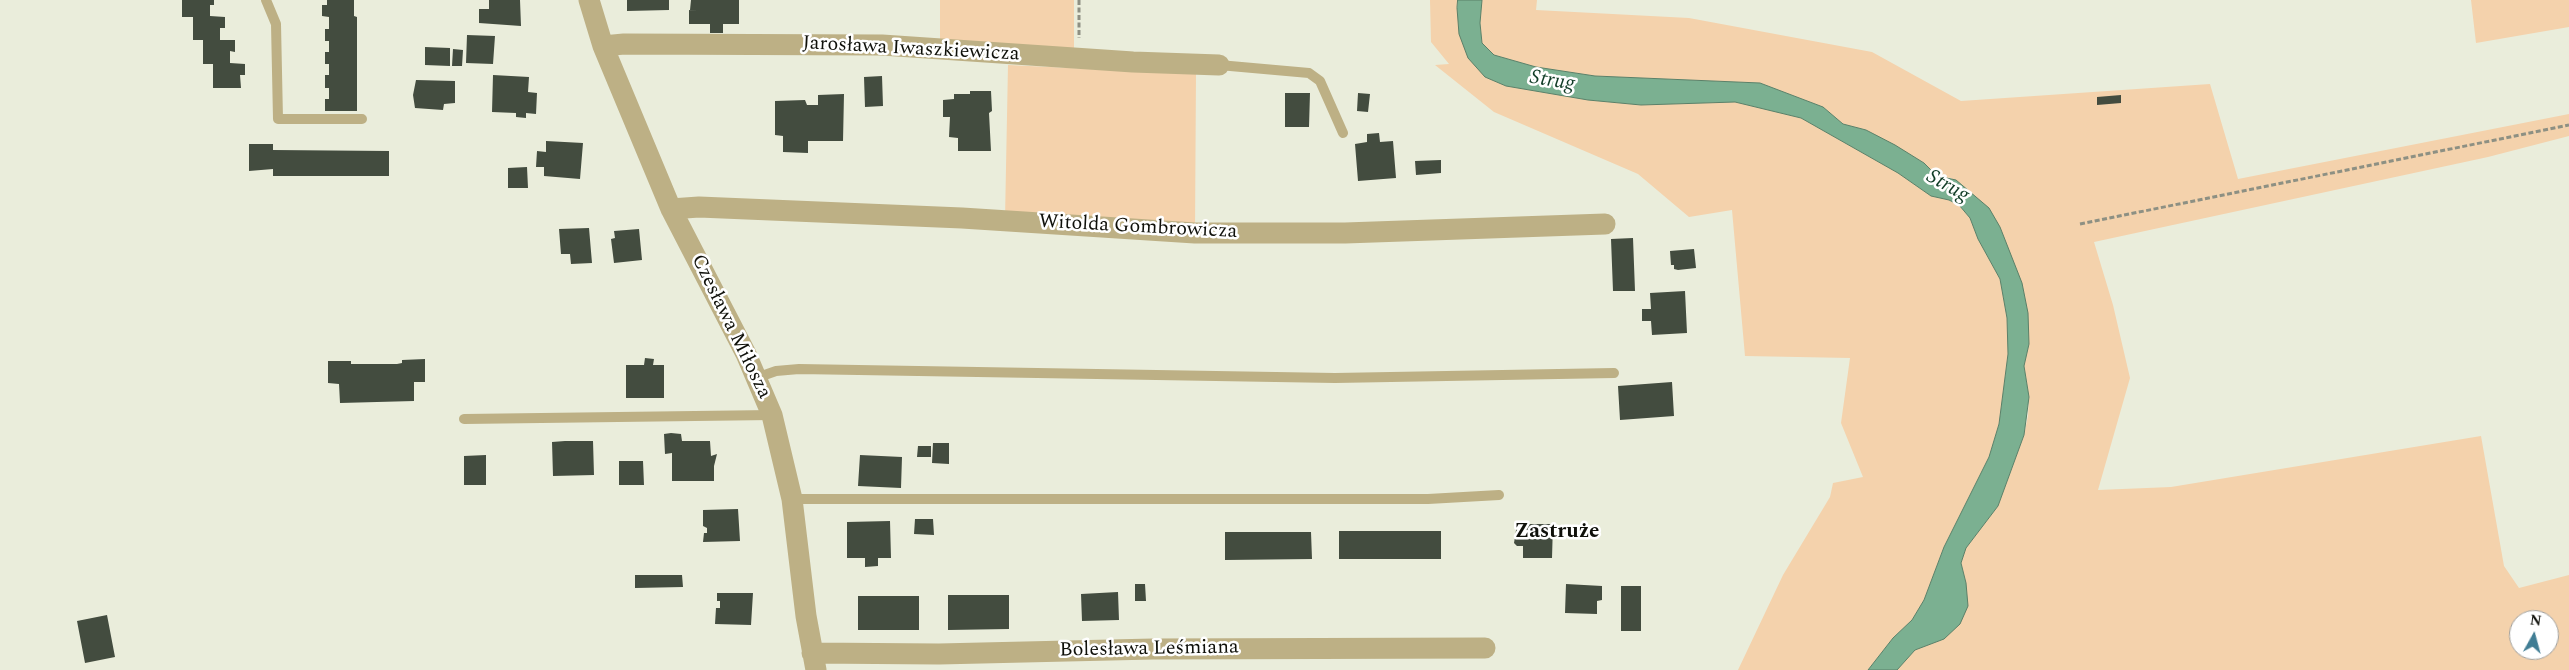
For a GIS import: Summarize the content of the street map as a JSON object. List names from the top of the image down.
{
  "streets": {
    "street": [
      "Jarosława Iwaszkiewicza",
      "Witolda Gombrowicza",
      "Czesława Miłosza",
      "Bolesława Leśmiana"
    ]
  },
  "crossings": [
    ["Jarosława Iwaszkiewicza", "Czesława Miłosza"],
    ["Witolda Gombrowicza", "Czesława Miłosza"],
    ["Czesława Miłosza", "Bolesława Leśmiana"]
  ],
  "districts": ["Zastruże"],
  "water": ["Strug"],
  "north": "top"
}
